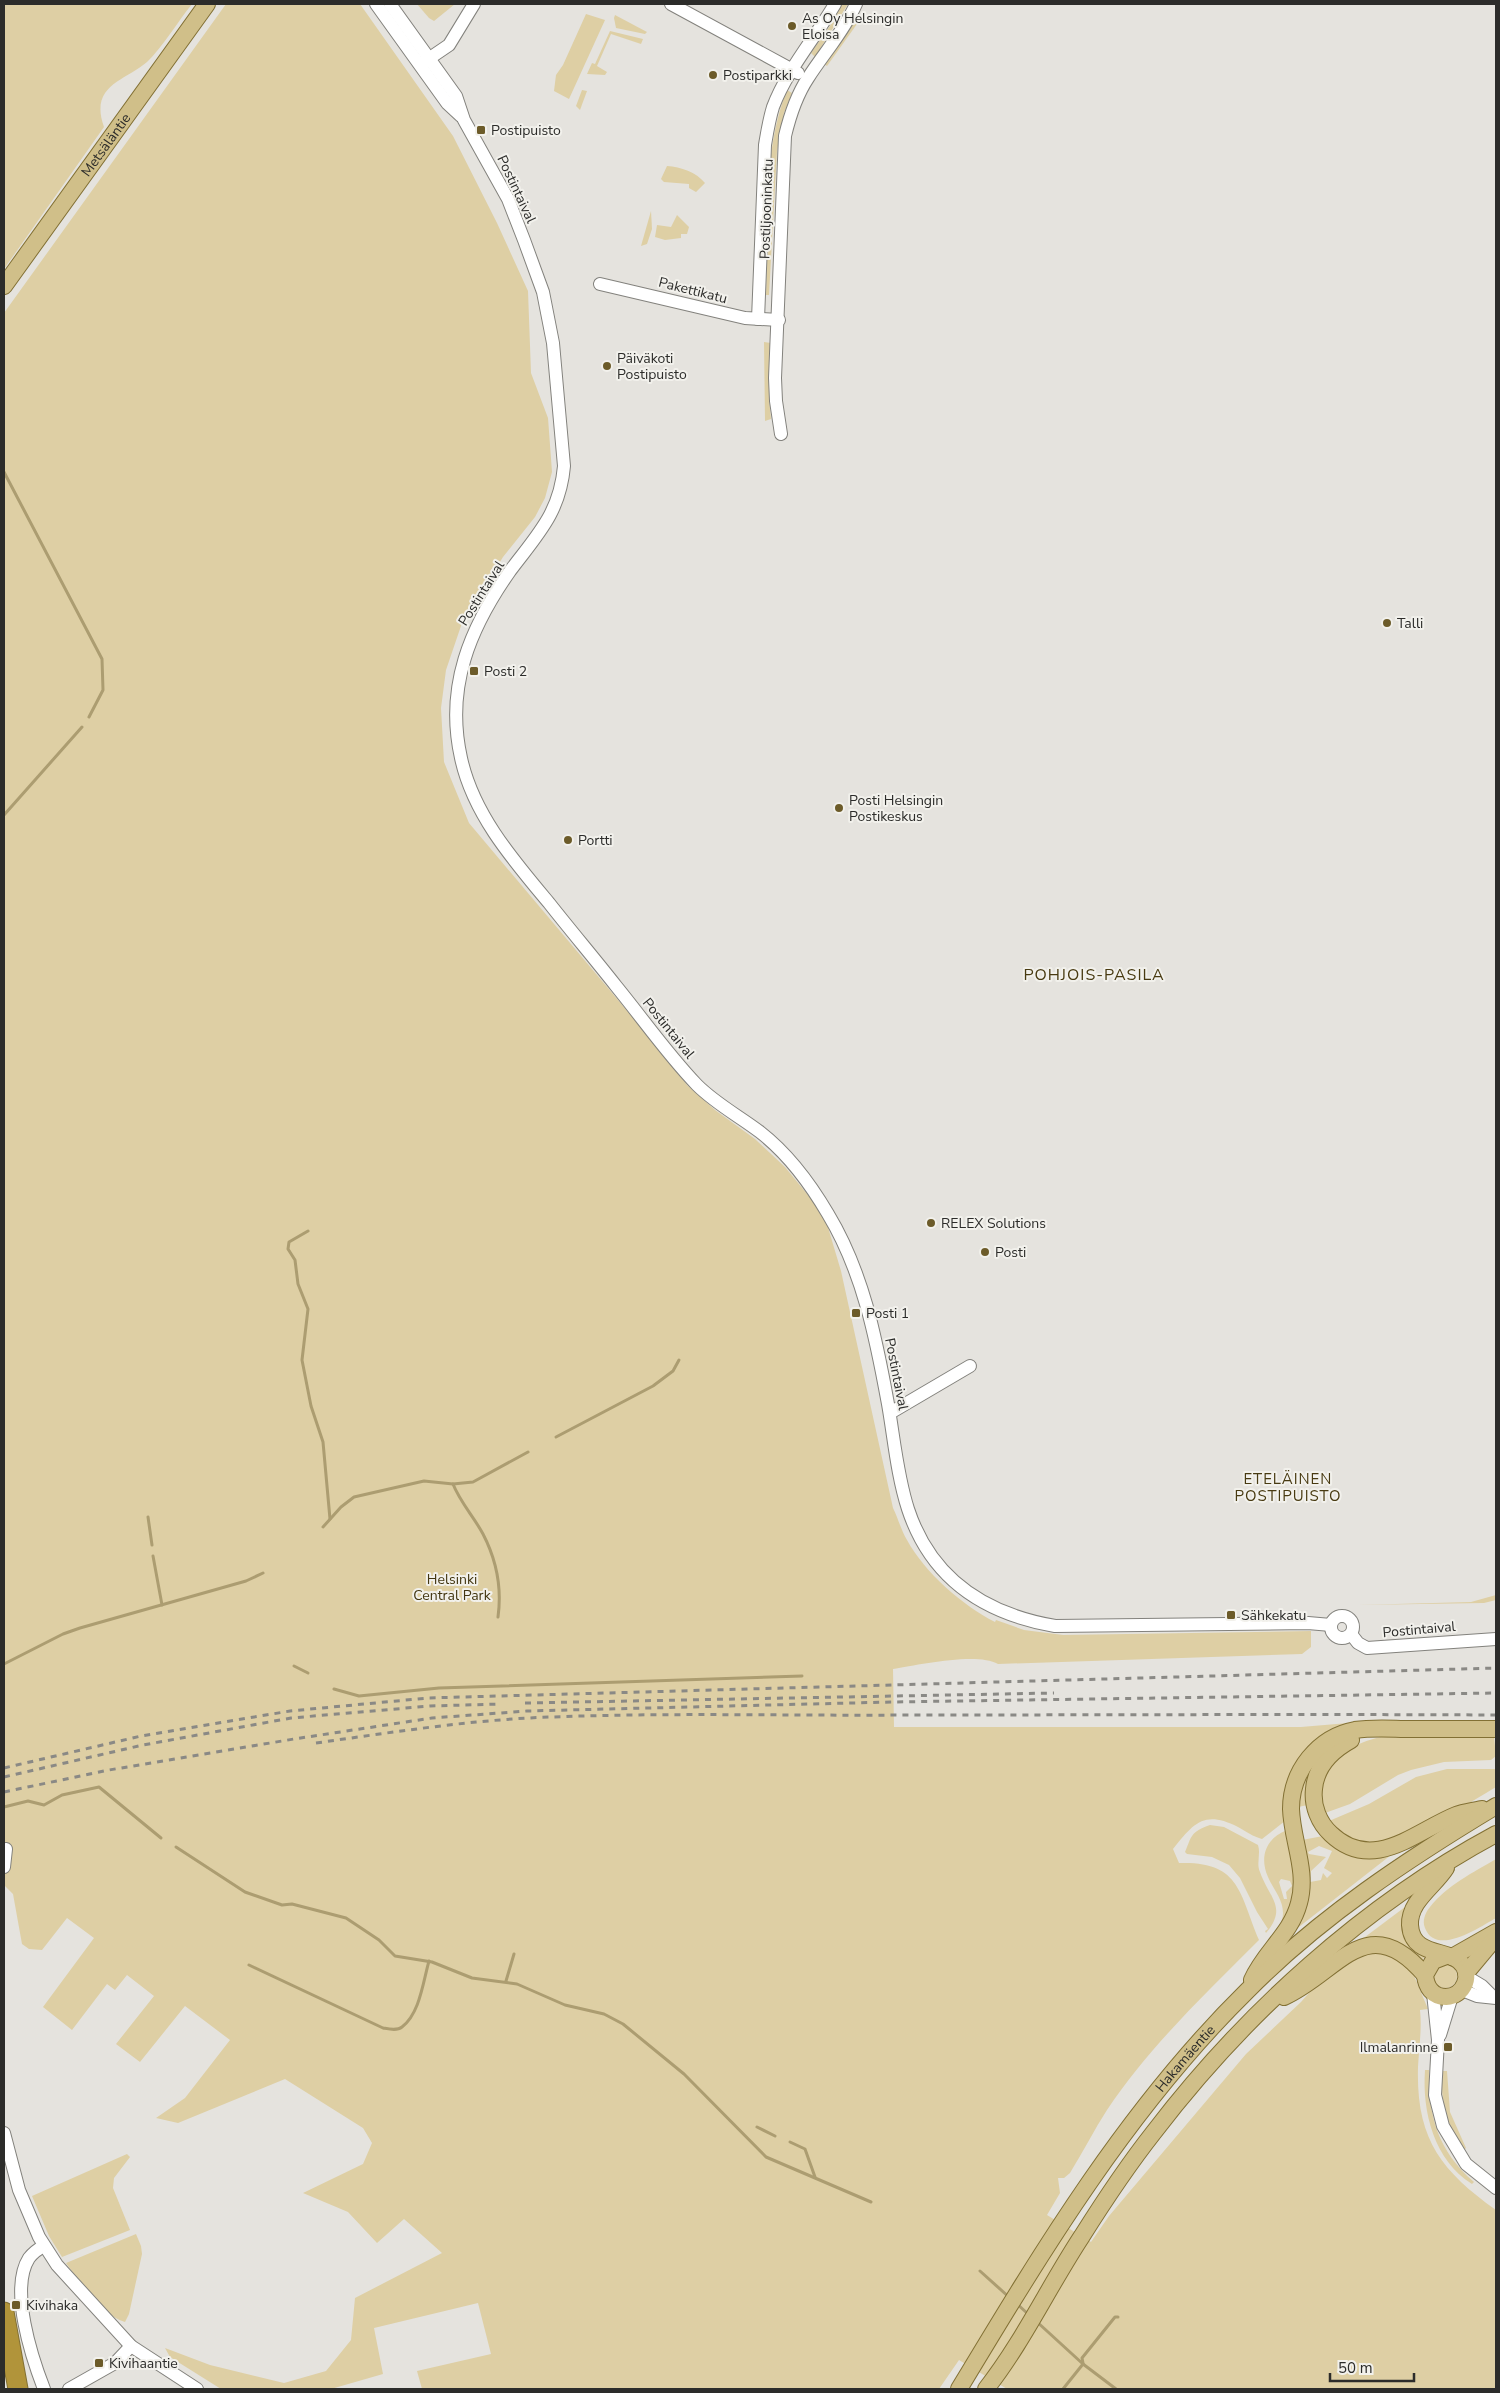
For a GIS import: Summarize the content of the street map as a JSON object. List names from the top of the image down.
{
  "streets": {
    "main road": ["Metsäläntie", "Hakamäentie"],
    "street": ["Postintaival", "Postiljooninkatu", "Pakettikatu"]
  },
  "crossings": [
    ["Postiljooninkatu", "Pakettikatu"]
  ],
  "districts": ["POHJOIS-PASILA", "ETELÄINEN POSTIPUISTO"],
  "parks": ["Helsinki Central Park"],
  "places": {
    "other": [
      "As Oy Helsingin Eloisa",
      "Postiparkki",
      "Päiväkoti Postipuisto",
      "Talli",
      "Posti Helsingin Postikeskus",
      "Portti",
      "RELEX Solutions",
      "Posti"
    ],
    "transit": [
      "Postipuisto",
      "Posti 2",
      "Posti 1",
      "Sähkekatu",
      "Ilmalanrinne",
      "Kivihaka",
      "Kivihaantie"
    ]
  },
  "scale_bar": "50 m"
}
